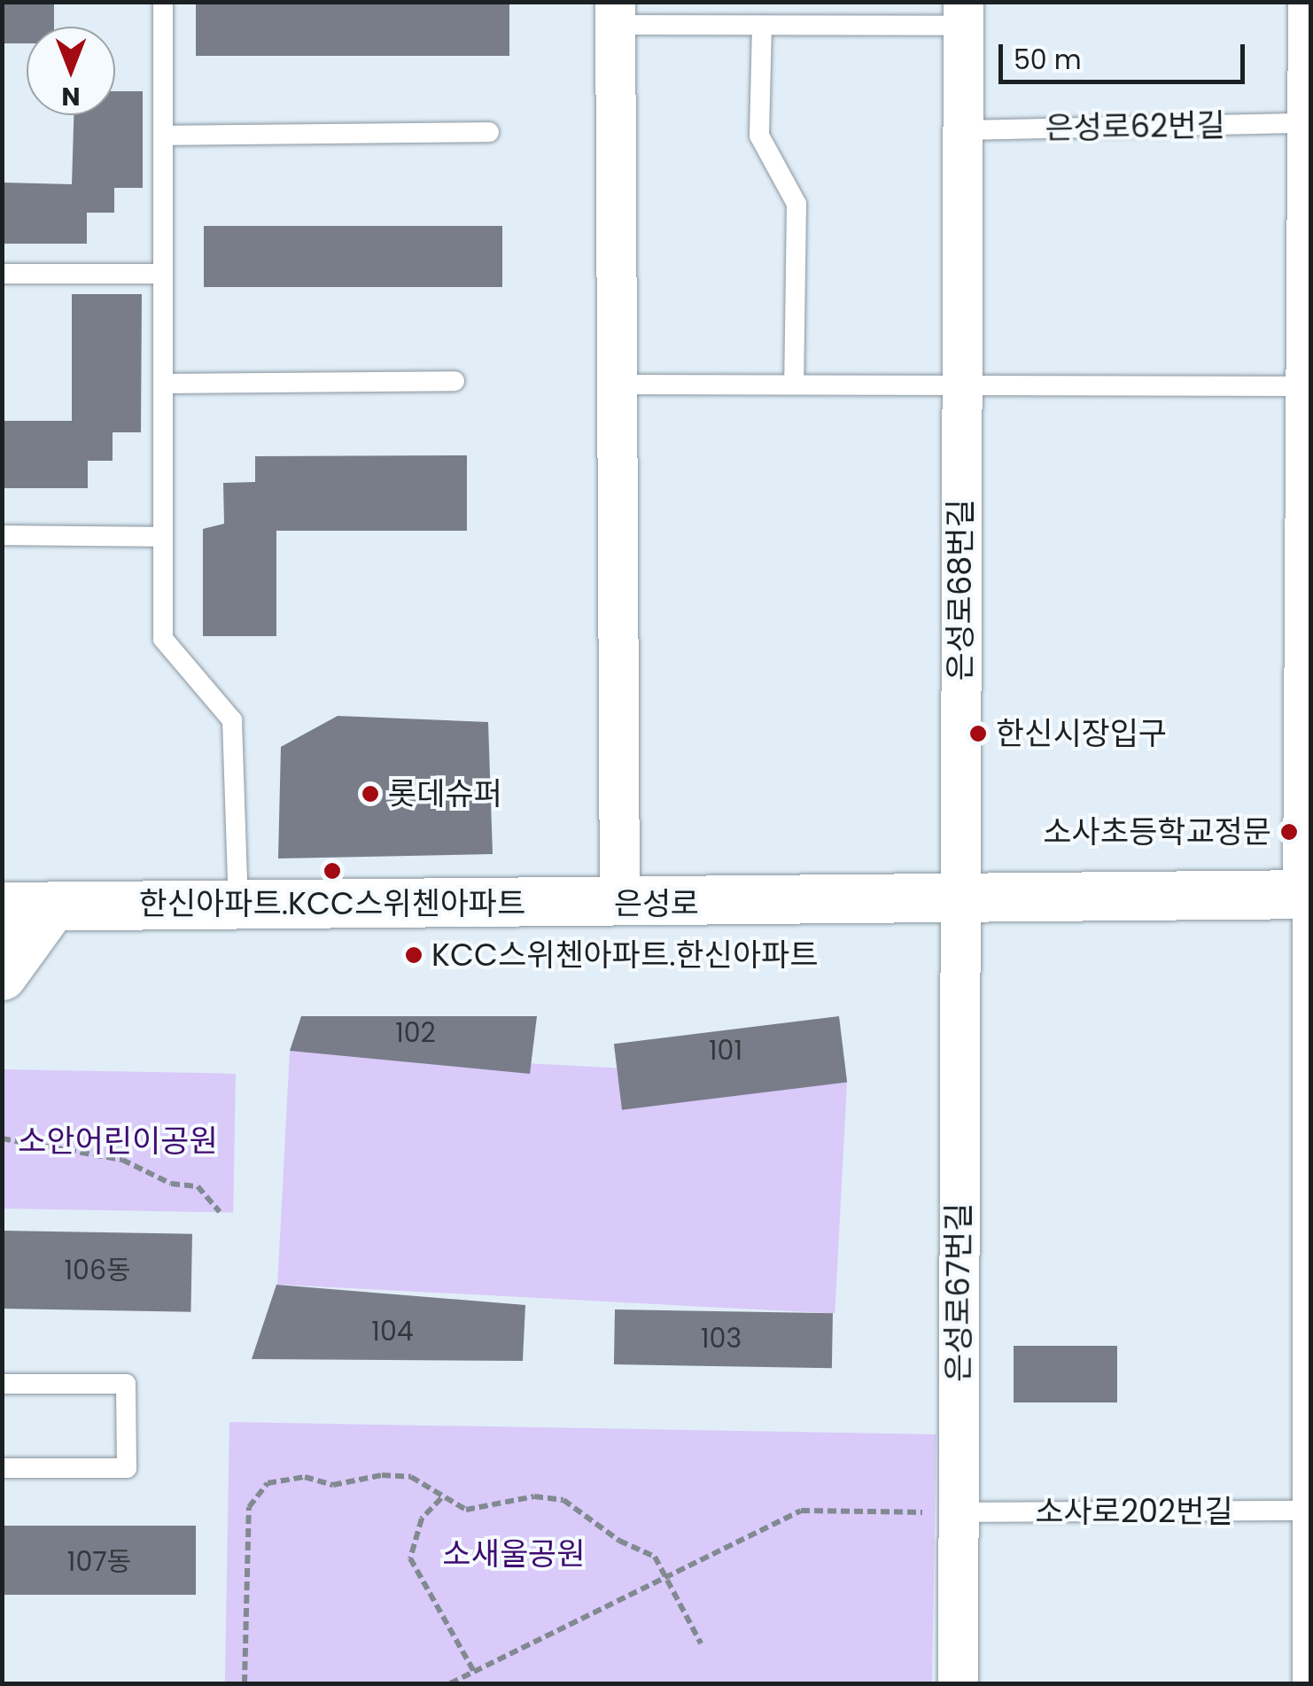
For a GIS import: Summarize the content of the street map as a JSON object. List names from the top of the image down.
{
  "streets": {
    "street": ["은성로68번길", "은성로", "은성로67번길"],
    "lane": ["은성로62번길", "소사로202번길"]
  },
  "crossings": [
    ["은성로62번길", "은성로68번길"],
    ["은성로68번길", "은성로"],
    ["은성로68번길", "은성로67번길"],
    ["은성로", "은성로67번길"],
    ["은성로67번길", "소사로202번길"]
  ],
  "parks": ["소안어린이공원", "소새울공원"],
  "places": [
    "한신시장입구",
    "롯데슈퍼",
    "소사초등학교정문",
    "한신아파트.KCC스위첸아파트",
    "KCC스위첸아파트.한신아파트"
  ],
  "house_numbers": [
    "102",
    "101",
    "106동",
    "104",
    "103",
    "107동"
  ],
  "scale_bar": "50 m",
  "north": "bottom"
}
